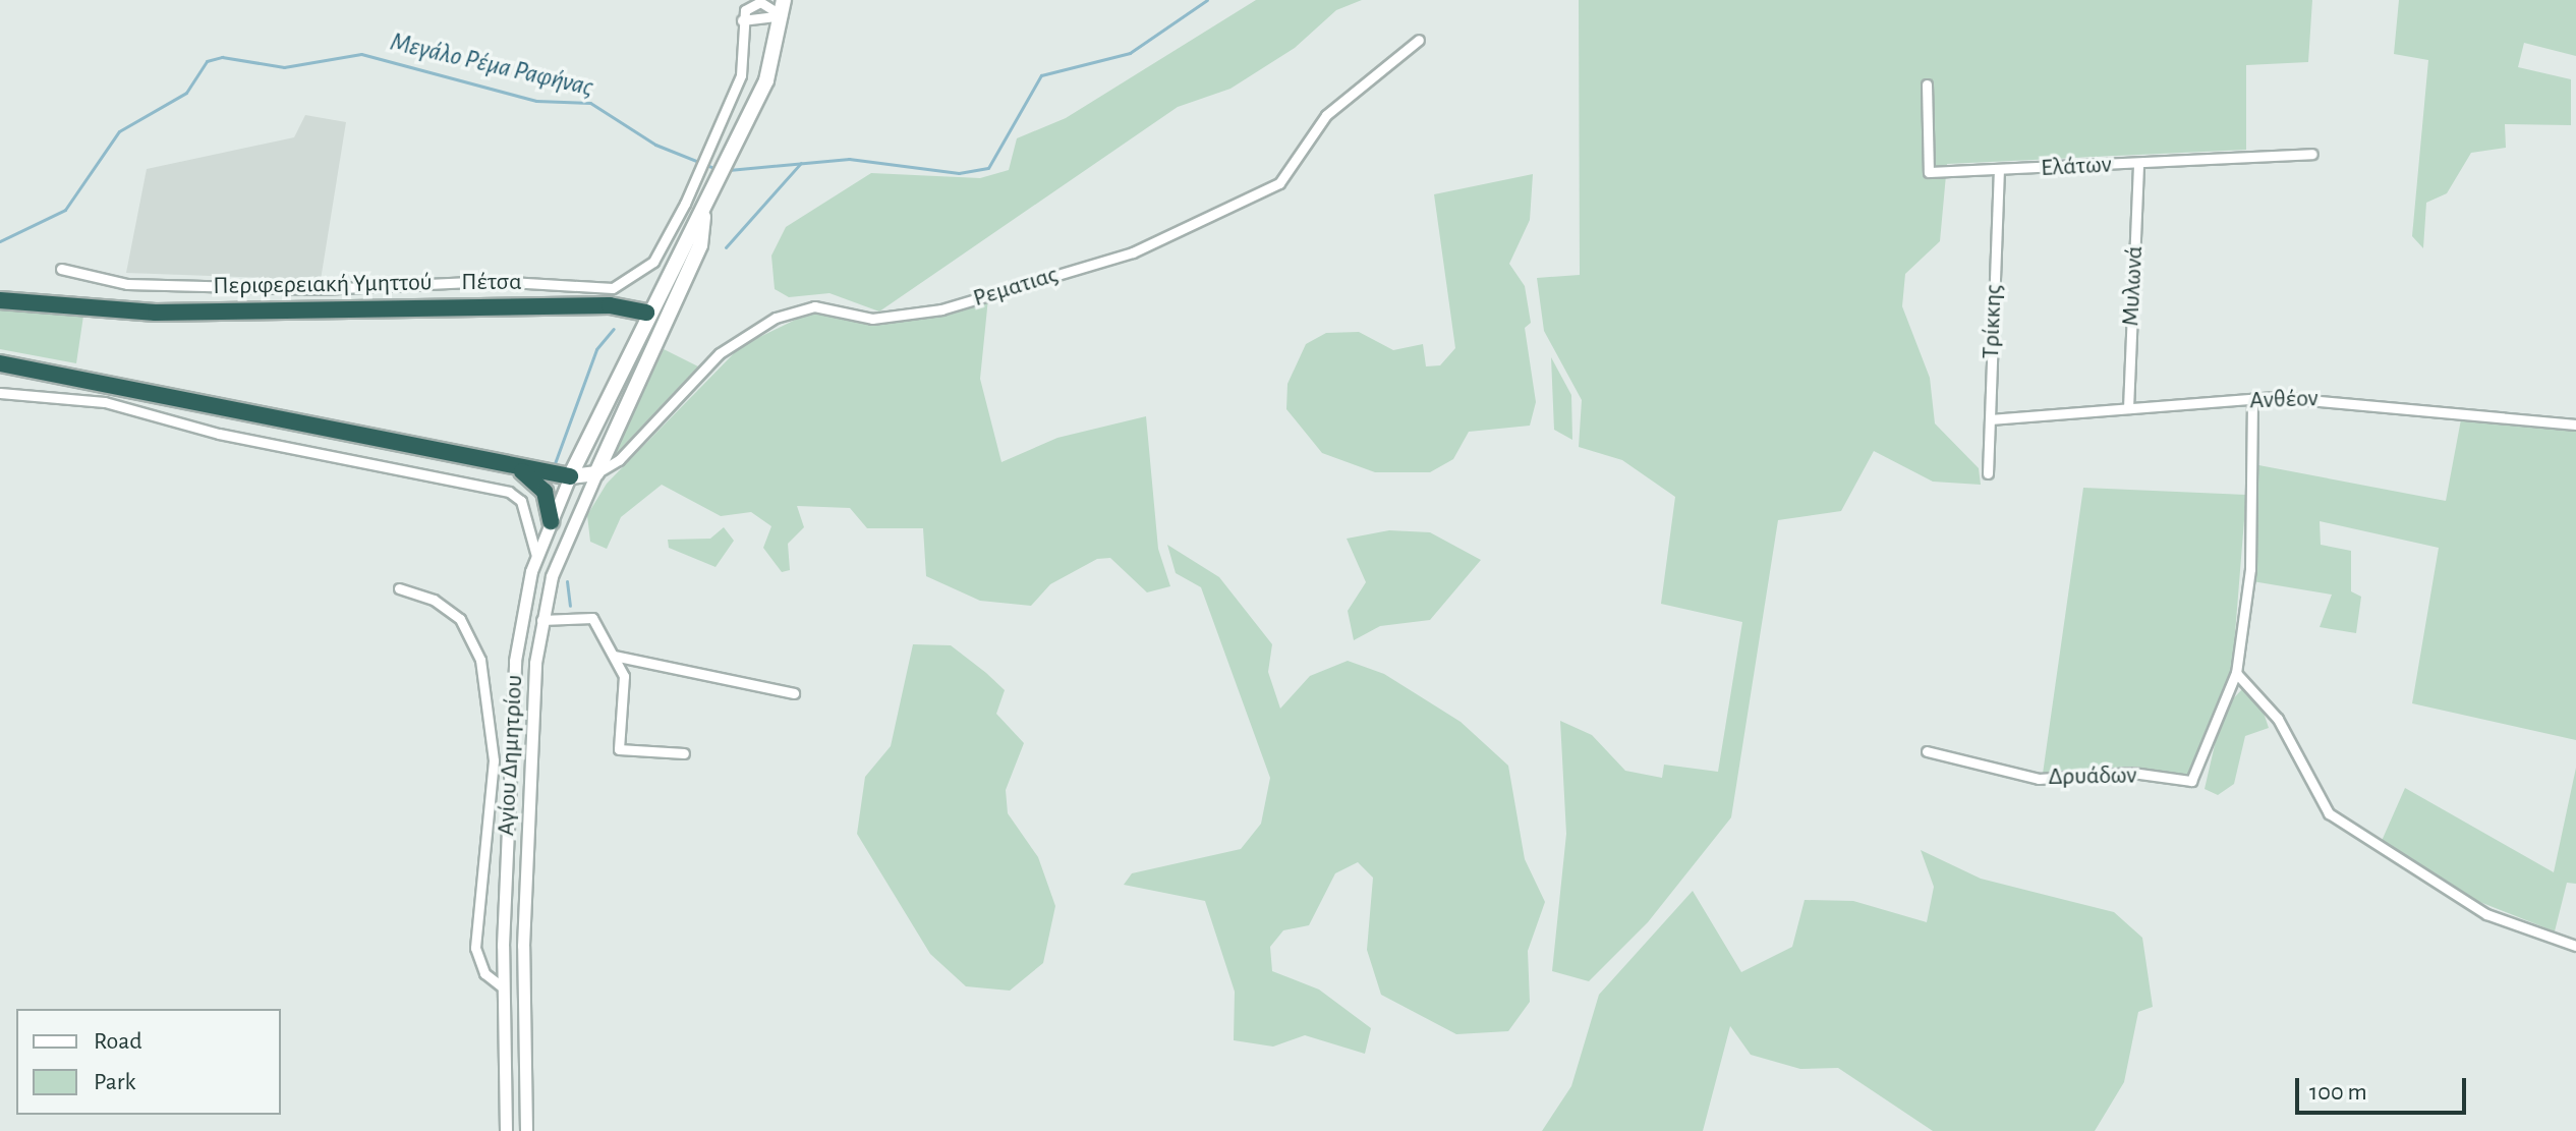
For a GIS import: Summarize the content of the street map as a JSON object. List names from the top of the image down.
{
  "streets": {
    "highway": ["Περιφερειακή Υμηττού"],
    "main road": ["Αγίου Δημητρίου"],
    "street": [
      "Ελάτων",
      "Πέτσα",
      "Μυλωνά",
      "Ρεματιας",
      "Τρίκκης",
      "Ανθέον",
      "Δρυάδων"
    ]
  },
  "crossings": [
    ["Ελάτων", "Μυλωνά"],
    ["Ελάτων", "Τρίκκης"],
    ["Περιφερειακή Υμηττού", "Αγίου Δημητρίου"],
    ["Μυλωνά", "Ανθέον"],
    ["Ρεματιας", "Αγίου Δημητρίου"],
    ["Τρίκκης", "Ανθέον"]
  ],
  "water": ["Μεγάλο Ρέμα Ραφήνας"],
  "legend": ["Road", "Park"],
  "scale_bar": "100 m"
}
